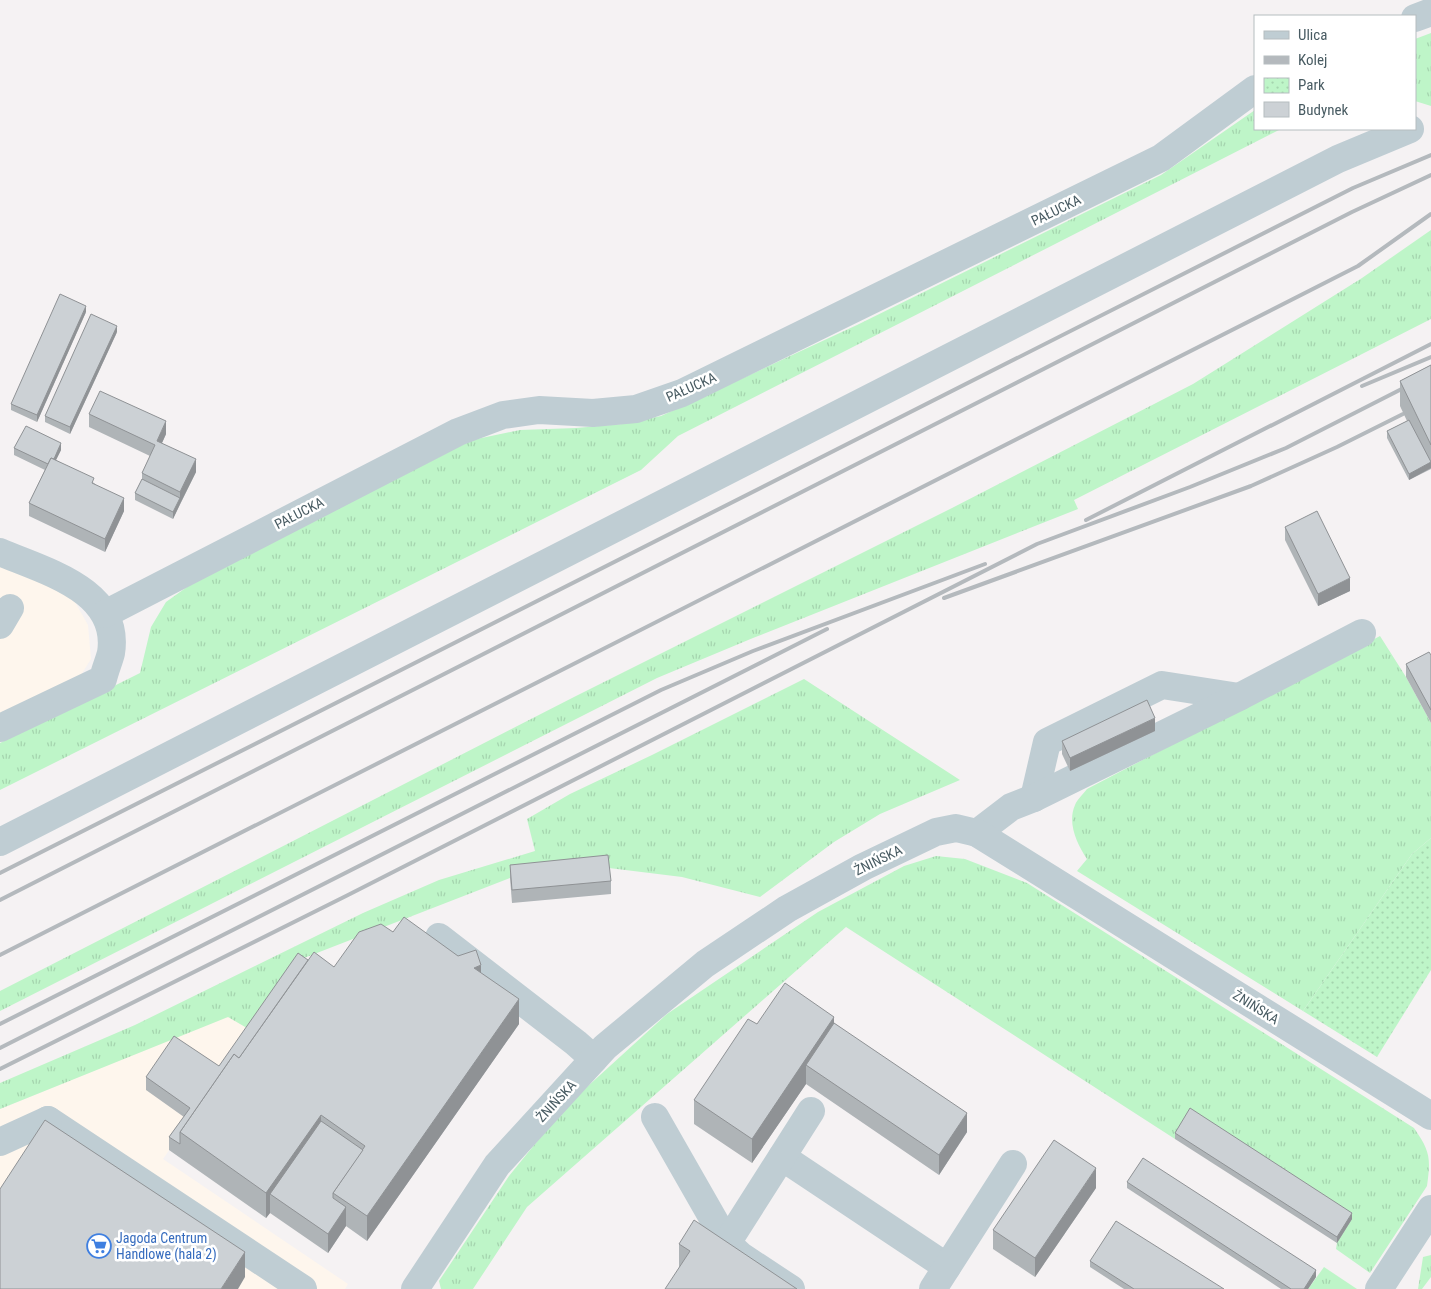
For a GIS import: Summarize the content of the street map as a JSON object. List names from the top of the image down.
{
  "streets": {
    "street": ["PAŁUCKA", "ŻNIŃSKA"]
  },
  "places": {
    "supermarket": ["Jagoda Centrum Handlowe (hala 2)"]
  },
  "legend": [
    "Ulica",
    "Kolej",
    "Park",
    "Budynek"
  ]
}
